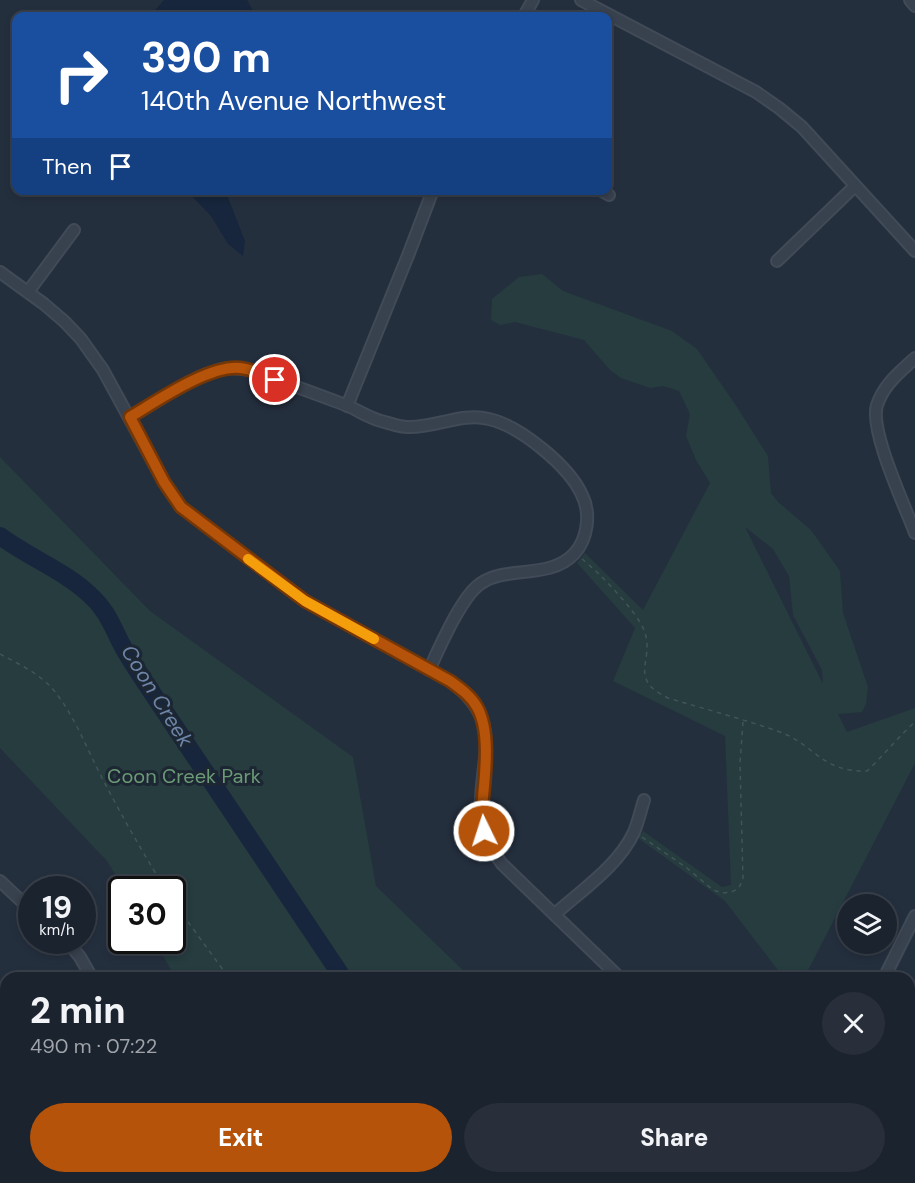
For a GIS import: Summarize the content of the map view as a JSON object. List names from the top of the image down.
{
  "water": ["Coon Creek"],
  "parks": ["Coon Creek Park"],
  "page": {
    "turn": ["390 m", "140th Avenue Northwest"],
    "then": "Then",
    "speed": "19 km/h",
    "limit": "30",
    "heading": ["2 min", "490 m · 07:22"],
    "buttons": ["Exit", "Share"]
  }
}
